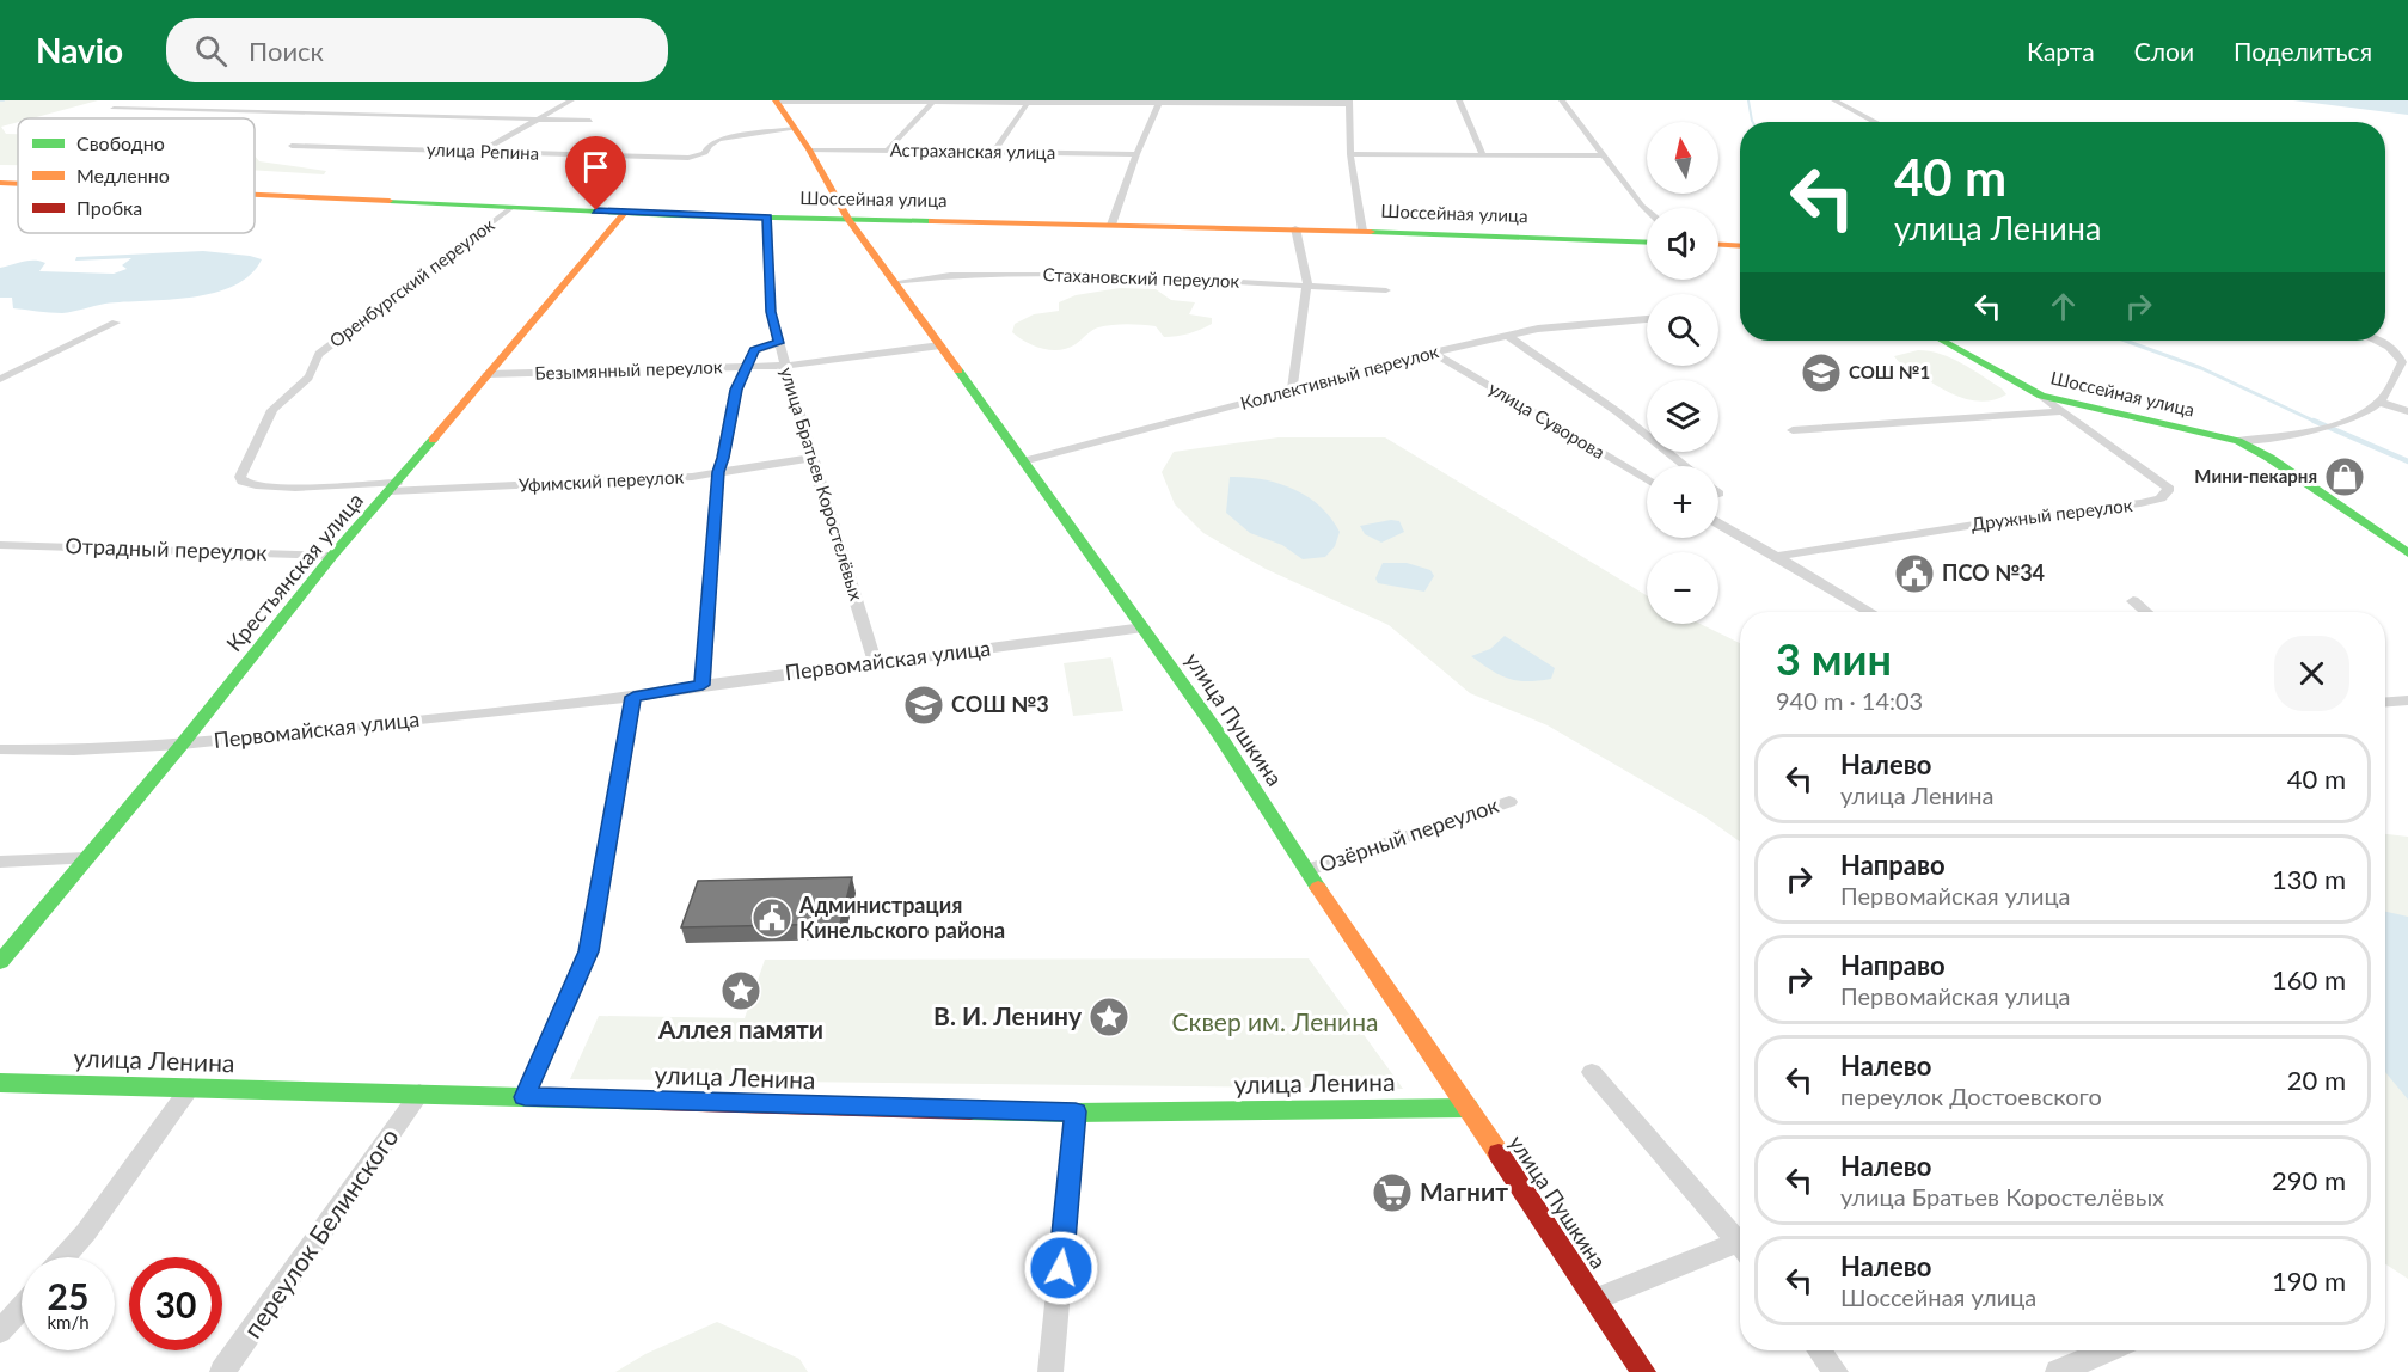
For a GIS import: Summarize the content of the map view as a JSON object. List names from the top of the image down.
{
  "streets": {
    "street": [
      "улица Репина",
      "Астраханская улица",
      "Шоссейная улица",
      "Стахановский переулок",
      "Оренбургский переулок",
      "Безымянный переулок",
      "Коллективный переулок",
      "улица Суворова",
      "Уфимский переулок",
      "улица Братьев Коростелёвых",
      "Дружный переулок",
      "Отрадный переулок",
      "Крестьянская улица",
      "Первомайская улица",
      "улица Пушкина",
      "Озёрный переулок",
      "улица Ленина",
      "переулок Белинского"
    ]
  },
  "crossings": [
    ["улица Репина", "улица Пушкина"],
    ["Астраханская улица", "улица Пушкина"],
    ["Шоссейная улица", "Оренбургский переулок"],
    ["Шоссейная улица", "улица Братьев Коростелёвых"],
    ["Шоссейная улица", "Дружный переулок"],
    ["Шоссейная улица", "Крестьянская улица"],
    ["Шоссейная улица", "улица Пушкина"],
    ["Стахановский переулок", "улица Пушкина"],
    ["Оренбургский переулок", "Уфимский переулок"],
    ["Оренбургский переулок", "Крестьянская улица"],
    ["Безымянный переулок", "улица Братьев Коростелёвых"],
    ["Безымянный переулок", "Крестьянская улица"],
    ["Безымянный переулок", "улица Пушкина"],
    ["Коллективный переулок", "улица Суворова"],
    ["Коллективный переулок", "улица Пушкина"],
    ["Уфимский переулок", "улица Братьев Коростелёвых"],
    ["Уфимский переулок", "Крестьянская улица"],
    ["улица Братьев Коростелёвых", "Первомайская улица"],
    ["Отрадный переулок", "Крестьянская улица"],
    ["Крестьянская улица", "Первомайская улица"],
    ["Первомайская улица", "улица Пушкина"],
    ["улица Пушкина", "Озёрный переулок"],
    ["улица Пушкина", "улица Ленина"],
    ["улица Ленина", "переулок Белинского"]
  ],
  "parks": ["Сквер им. Ленина"],
  "places": {
    "school or university": ["СОШ №1", "СОШ №3"],
    "shop": ["Мини-пекарня"],
    "public building": ["ПСО №34", "Администрация Кинельского района"],
    "place": ["Аллея памяти", "В. И. Ленину"],
    "supermarket": ["Магнит"]
  },
  "legend": ["Свободно", "Медленно", "Пробка"],
  "north": "top",
  "page": {
    "header": "Navio",
    "search": "Поиск",
    "nav": ["Карта", "Слои", "Поделиться"],
    "map_buttons": ["+", "−"],
    "turn": ["40 m", "улица Ленина"],
    "heading": ["3 мин", "940 m · 14:03"],
    "list": [
      {
        "name": "Налево",
        "note": "улица Ленина",
        "value": "40 m"
      },
      {
        "name": "Направо",
        "note": "Первомайская улица",
        "value": "130 m"
      },
      {
        "name": "Направо",
        "note": "Первомайская улица",
        "value": "160 m"
      },
      {
        "name": "Налево",
        "note": "переулок Достоевского",
        "value": "20 m"
      },
      {
        "name": "Налево",
        "note": "улица Братьев Коростелёвых",
        "value": "290 m"
      },
      {
        "name": "Налево",
        "note": "Шоссейная улица",
        "value": "190 m"
      }
    ],
    "speed": "25 km/h",
    "limit": "30"
  }
}
